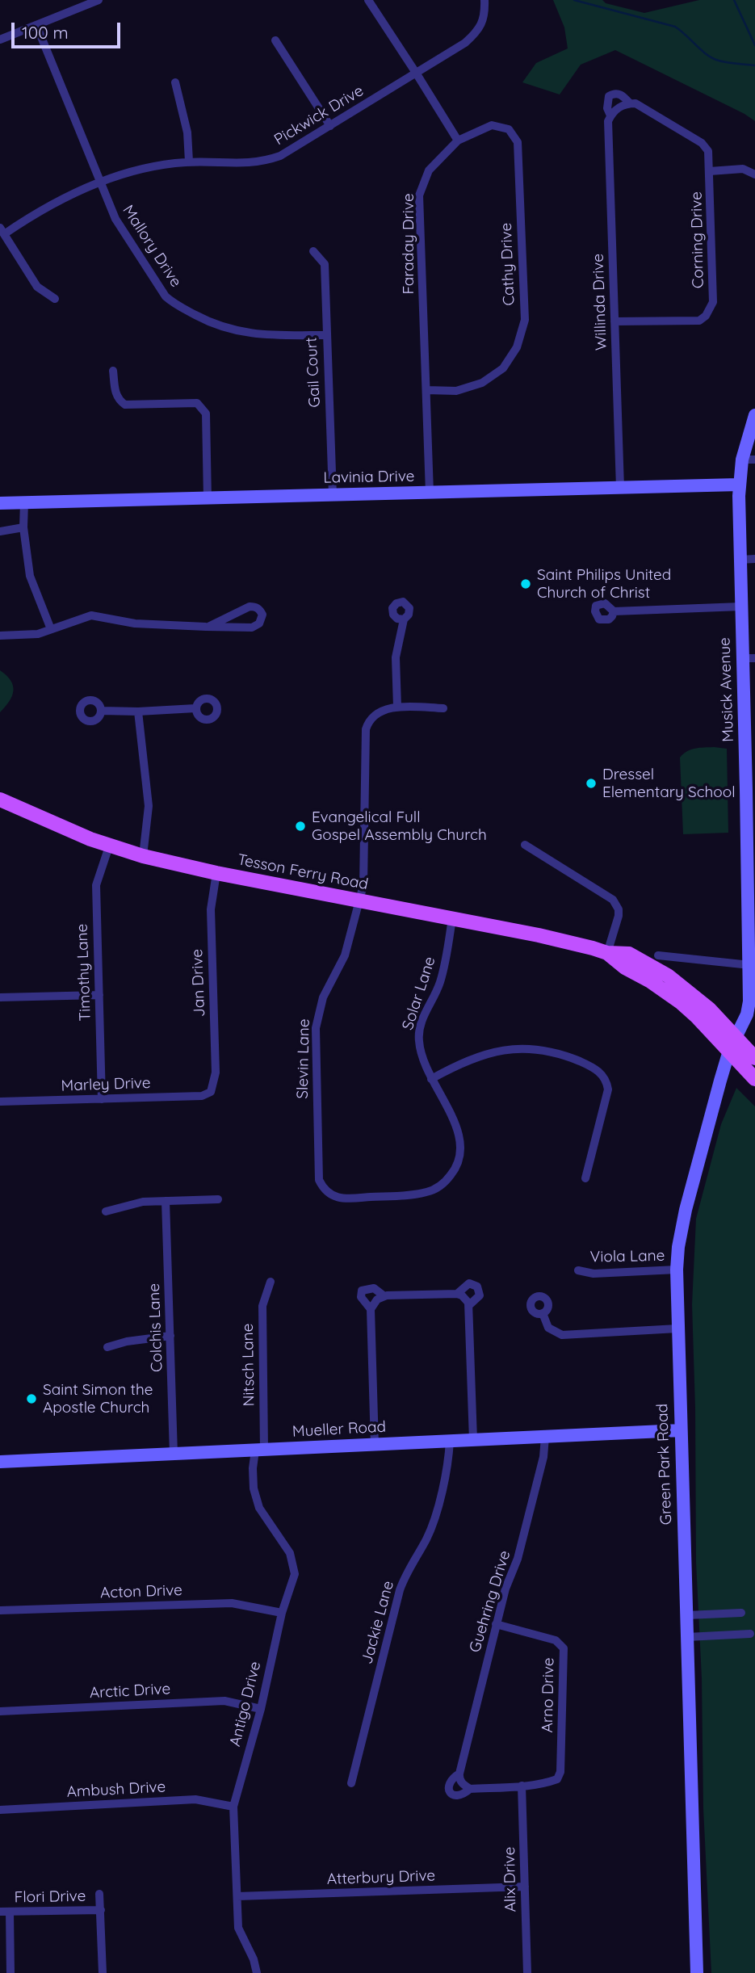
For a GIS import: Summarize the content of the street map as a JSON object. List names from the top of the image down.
{
  "streets": {
    "main road": ["Tesson Ferry Road"],
    "street": [
      "Pickwick Drive",
      "Corning Drive",
      "Faraday Drive",
      "Mallory Drive",
      "Cathy Drive",
      "Willinda Drive",
      "Gail Court",
      "Lavinia Drive",
      "Musick Avenue",
      "Timothy Lane",
      "Jan Drive",
      "Solar Lane",
      "Slevin Lane",
      "Marley Drive",
      "Viola Lane",
      "Colchis Lane",
      "Nitsch Lane",
      "Mueller Road",
      "Green Park Road",
      "Acton Drive",
      "Guehring Drive",
      "Jackie Lane",
      "Arctic Drive",
      "Arno Drive",
      "Antigo Drive",
      "Ambush Drive",
      "Atterbury Drive",
      "Alix Drive",
      "Flori Drive"
    ]
  },
  "crossings": [
    ["Pickwick Drive", "Mallory Drive"],
    ["Corning Drive", "Willinda Drive"],
    ["Faraday Drive", "Cathy Drive"],
    ["Faraday Drive", "Lavinia Drive"],
    ["Mallory Drive", "Gail Court"],
    ["Willinda Drive", "Lavinia Drive"],
    ["Gail Court", "Lavinia Drive"],
    ["Lavinia Drive", "Musick Avenue"],
    ["Musick Avenue", "Green Park Road"],
    ["Tesson Ferry Road", "Timothy Lane"],
    ["Tesson Ferry Road", "Jan Drive"],
    ["Tesson Ferry Road", "Solar Lane"],
    ["Tesson Ferry Road", "Slevin Lane"],
    ["Tesson Ferry Road", "Green Park Road"],
    ["Timothy Lane", "Marley Drive"],
    ["Jan Drive", "Marley Drive"],
    ["Solar Lane", "Slevin Lane"],
    ["Viola Lane", "Green Park Road"],
    ["Colchis Lane", "Mueller Road"],
    ["Nitsch Lane", "Mueller Road"],
    ["Nitsch Lane", "Antigo Drive"],
    ["Mueller Road", "Green Park Road"],
    ["Mueller Road", "Guehring Drive"],
    ["Mueller Road", "Jackie Lane"],
    ["Mueller Road", "Antigo Drive"],
    ["Acton Drive", "Antigo Drive"],
    ["Guehring Drive", "Arno Drive"],
    ["Guehring Drive", "Alix Drive"],
    ["Arctic Drive", "Antigo Drive"],
    ["Arno Drive", "Alix Drive"],
    ["Antigo Drive", "Ambush Drive"],
    ["Antigo Drive", "Atterbury Drive"],
    ["Atterbury Drive", "Alix Drive"]
  ],
  "places": [
    "Saint Philips United Church of Christ",
    "Dressel Elementary School",
    "Evangelical Full Gospel Assembly Church",
    "Saint Simon the Apostle Church"
  ],
  "scale_bar": "100 m"
}
